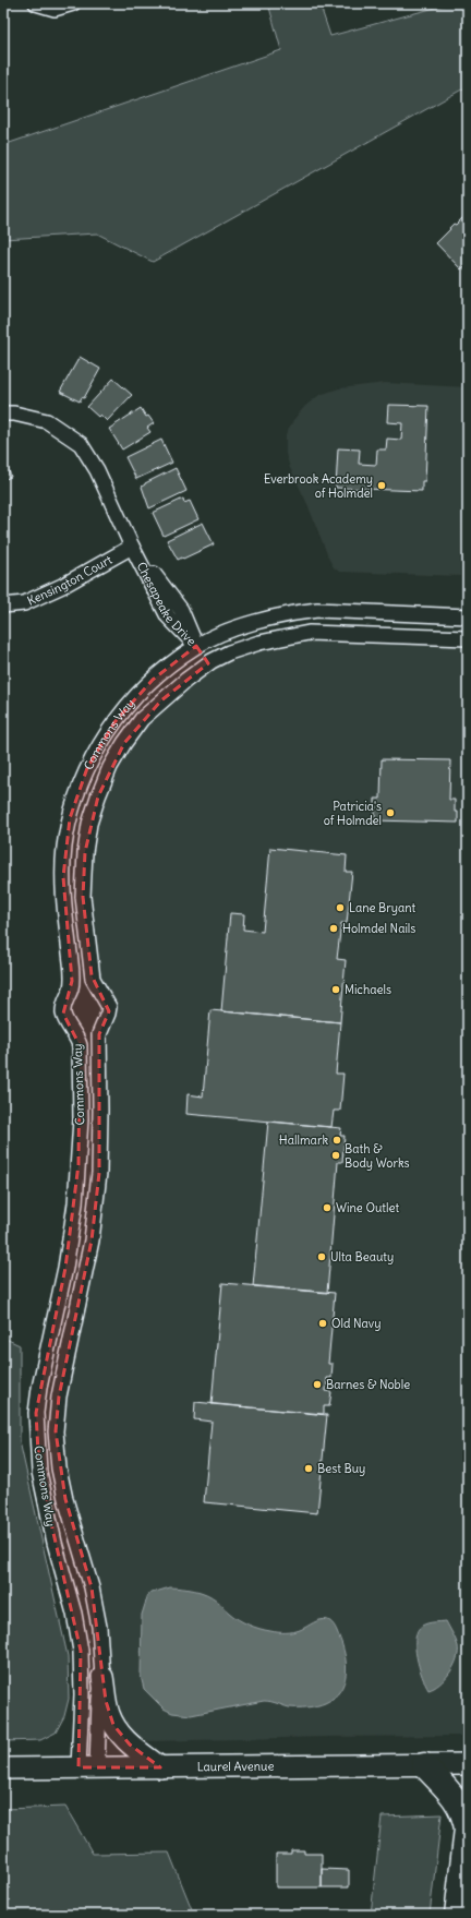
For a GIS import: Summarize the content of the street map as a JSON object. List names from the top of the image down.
{
  "streets": {
    "main road": ["Laurel Avenue"],
    "street": ["Kensington Court", "Chesapeake Drive", "Commons Way"]
  },
  "crossings": [
    ["Kensington Court", "Chesapeake Drive"],
    ["Chesapeake Drive", "Commons Way"],
    ["Commons Way", "Laurel Avenue"]
  ],
  "places": [
    "Everbrook Academy of Holmdel",
    "Patricia's of Holmdel",
    "Lane Bryant",
    "Holmdel Nails",
    "Michaels",
    "Hallmark",
    "Bath & Body Works",
    "Wine Outlet",
    "Ulta Beauty",
    "Old Navy",
    "Barnes & Noble",
    "Best Buy"
  ]
}
